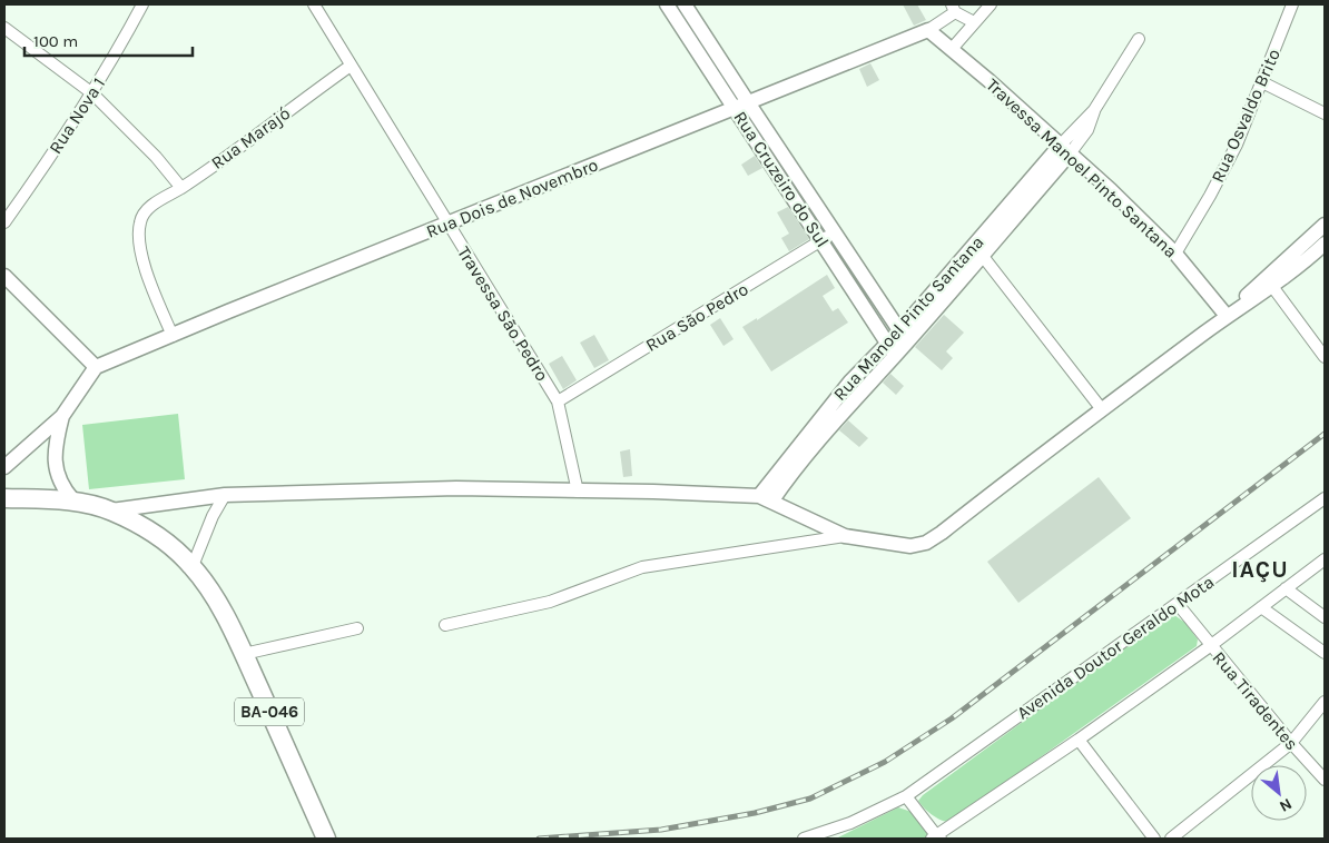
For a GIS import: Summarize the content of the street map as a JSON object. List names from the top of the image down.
{
  "streets": {
    "main road": ["BA-046"],
    "street": [
      "Rua Nova 1",
      "Rua Osvaldo Brito",
      "Rua Marajó",
      "Travessa Manoel Pinto Santana",
      "Rua Cruzeiro do Sul",
      "Rua Dois de Novembro",
      "Travessa São Pedro",
      "Rua São Pedro",
      "Rua Manoel Pinto Santana",
      "Avenida Doutor Geraldo Mota",
      "Rua Tiradentes"
    ]
  },
  "crossings": [
    ["Rua Osvaldo Brito", "Travessa Manoel Pinto Santana"],
    ["Rua Marajó", "Rua Dois de Novembro"],
    ["Rua Marajó", "Travessa São Pedro"],
    ["Travessa Manoel Pinto Santana", "Rua Dois de Novembro"],
    ["Travessa Manoel Pinto Santana", "Rua Manoel Pinto Santana"],
    ["Rua Cruzeiro do Sul", "Rua Dois de Novembro"],
    ["Rua Cruzeiro do Sul", "Rua São Pedro"],
    ["Rua Cruzeiro do Sul", "Rua Manoel Pinto Santana"],
    ["Rua Dois de Novembro", "Travessa São Pedro"],
    ["Travessa São Pedro", "Rua São Pedro"],
    ["Avenida Doutor Geraldo Mota", "Rua Tiradentes"]
  ],
  "districts": ["IAÇU"],
  "scale_bar": "100 m",
  "north": "bottom right"
}
